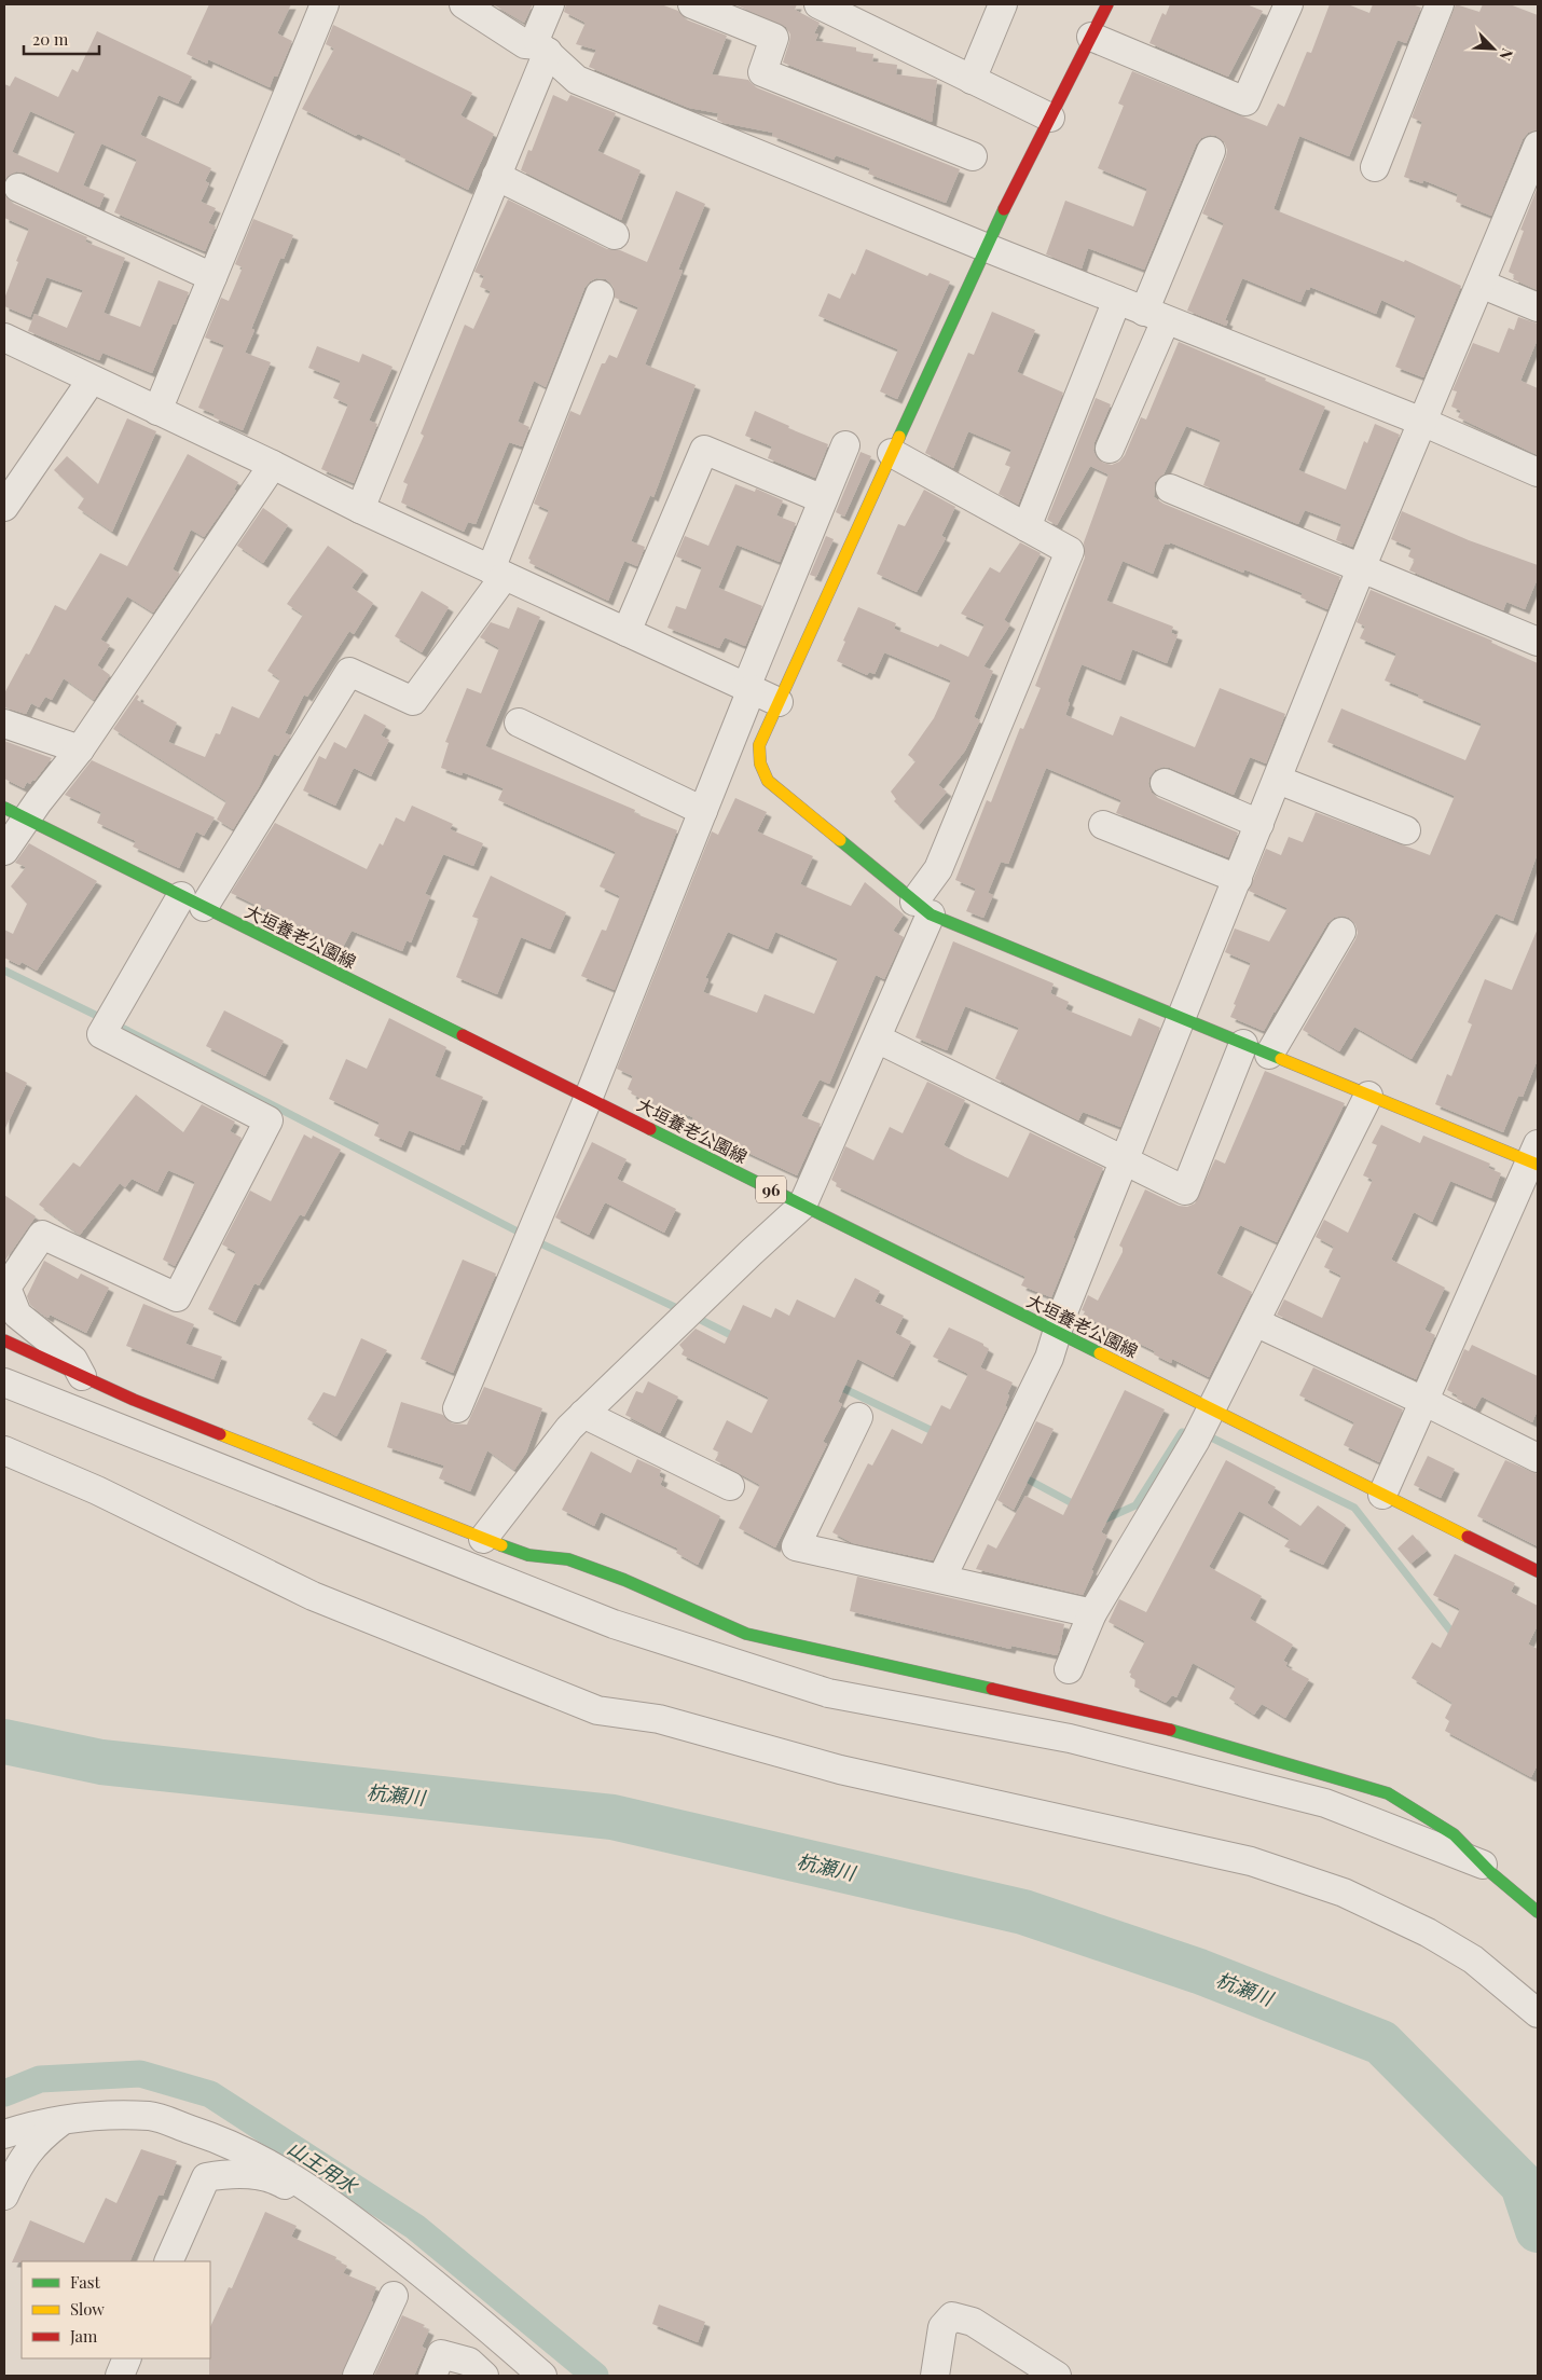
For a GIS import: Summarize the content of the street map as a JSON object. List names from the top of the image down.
{
  "streets": {
    "street": ["大垣養老公園線", "96"]
  },
  "water": ["杭瀬川", "山王用水"],
  "legend": ["Fast", "Slow", "Jam"],
  "scale_bar": "20 m",
  "north": "bottom right"
}
